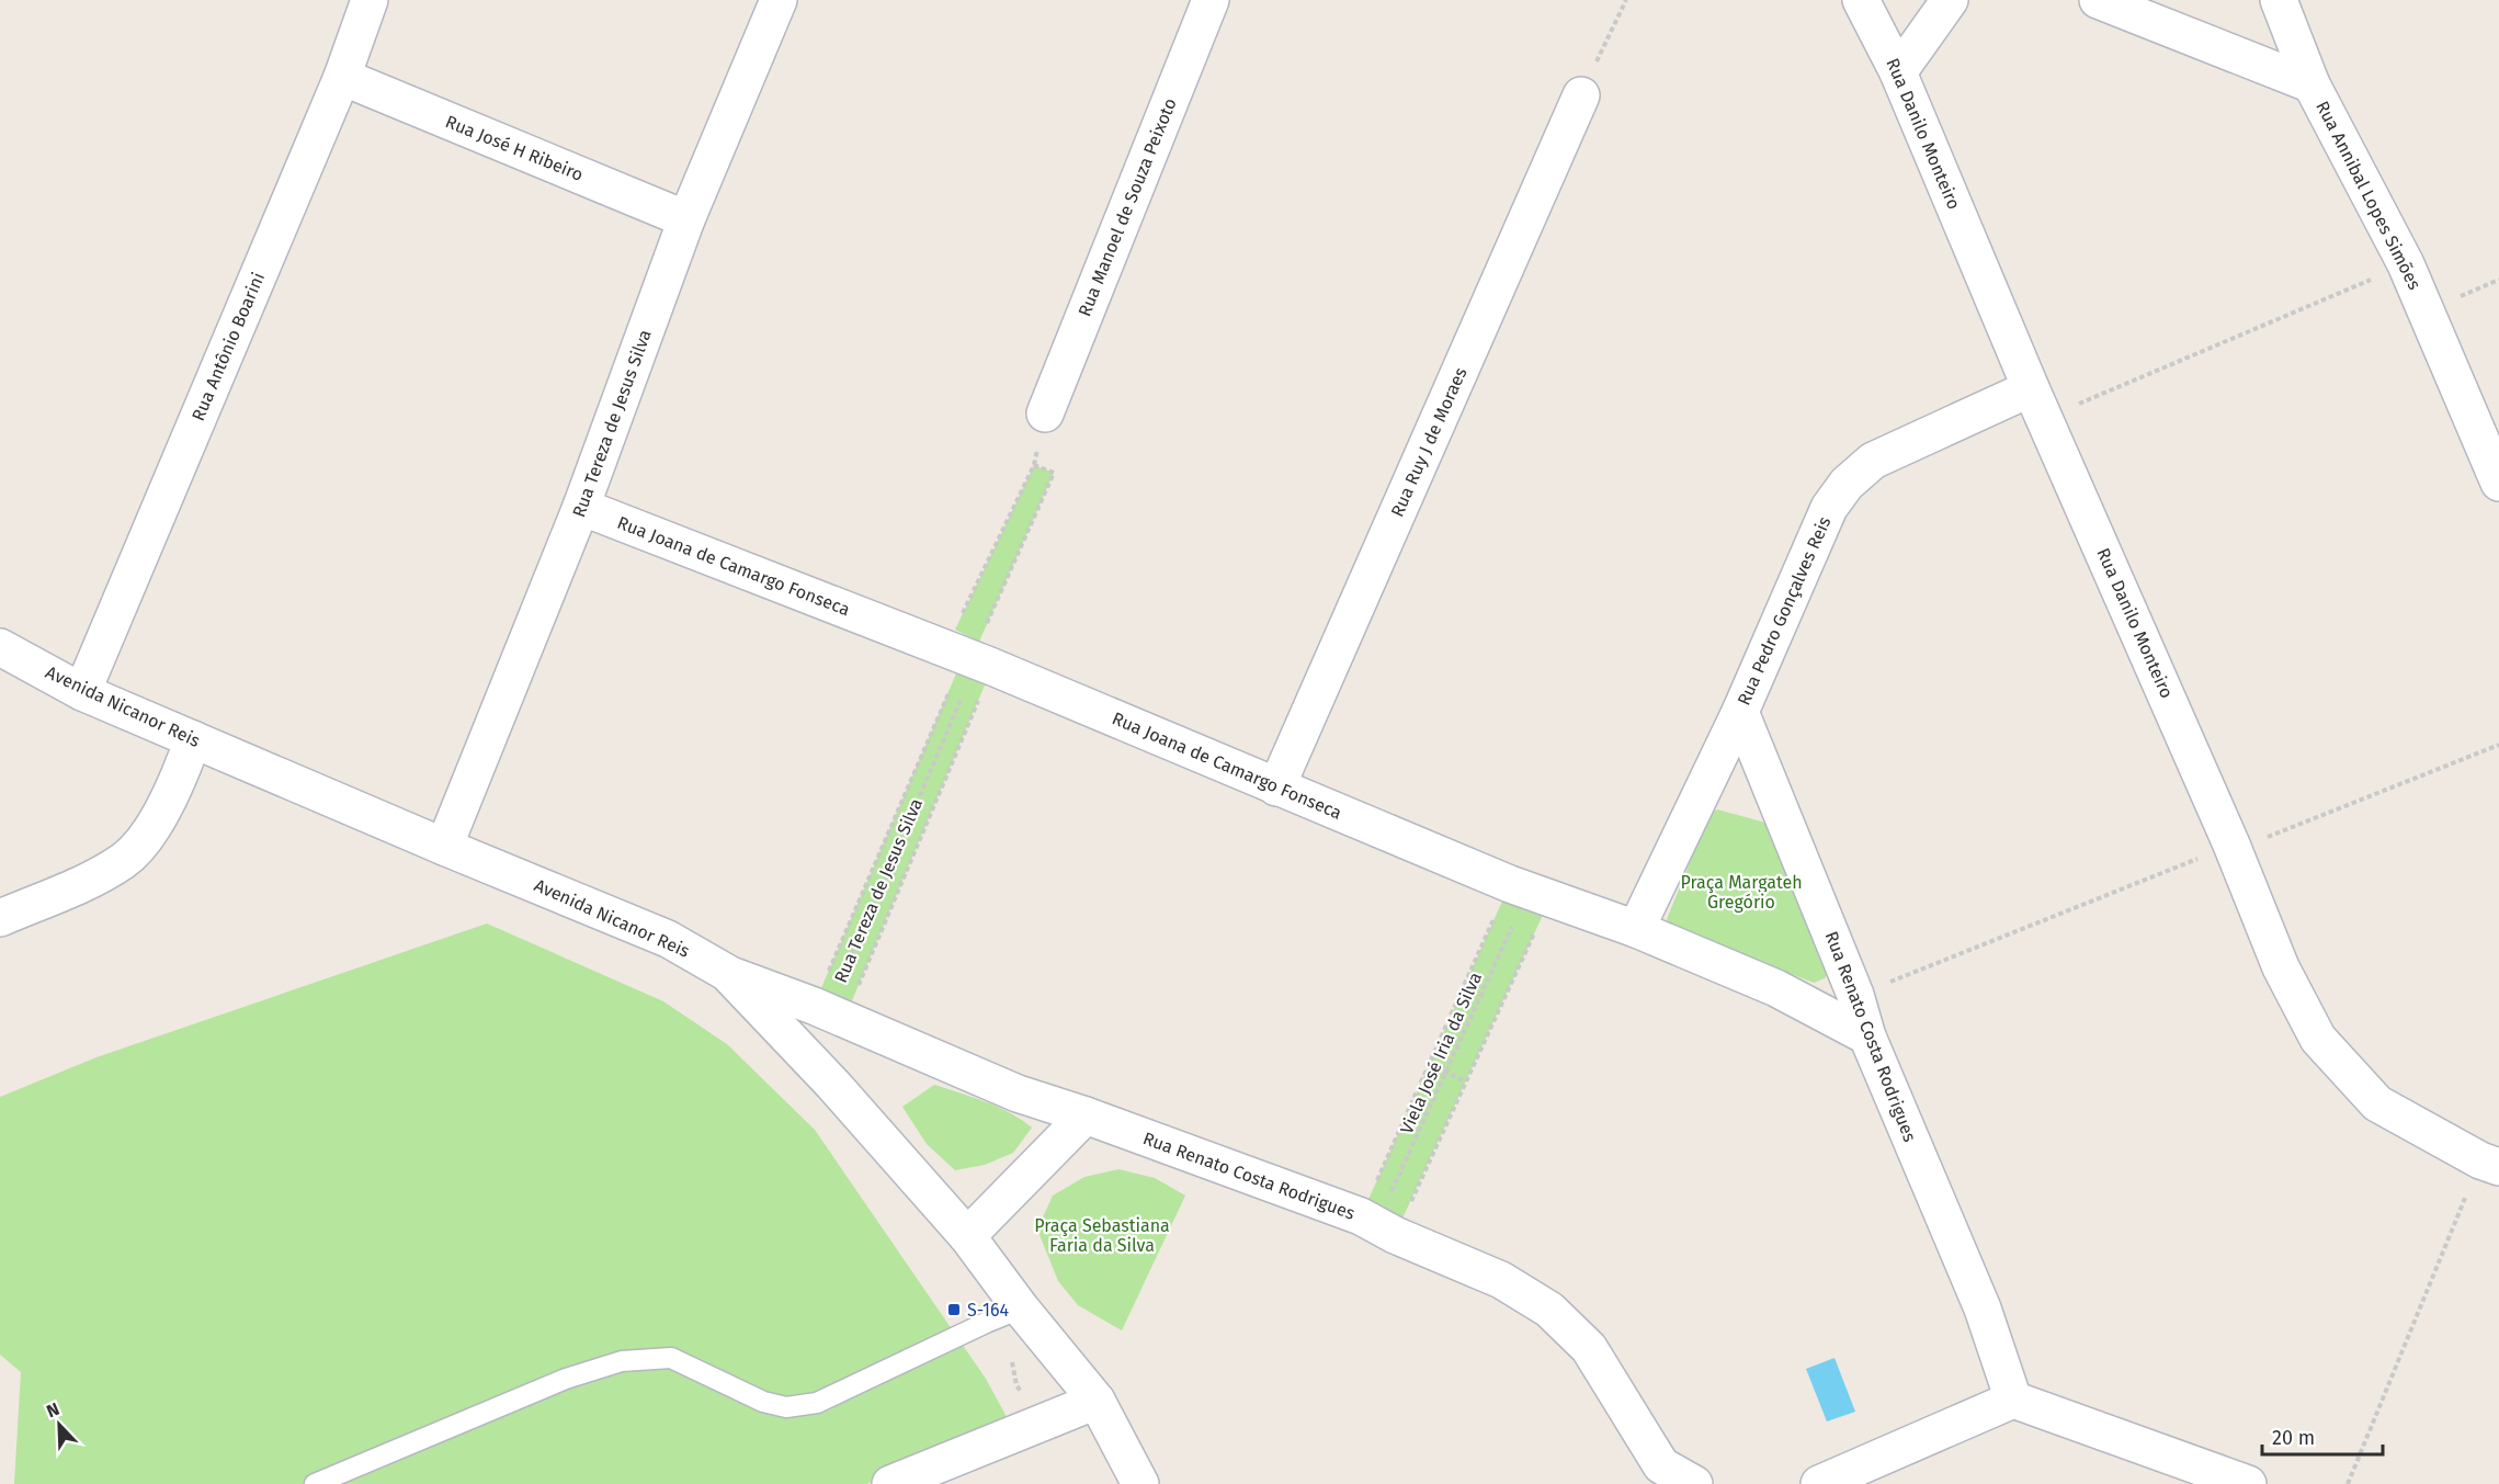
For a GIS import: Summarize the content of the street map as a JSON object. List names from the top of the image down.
{
  "streets": {
    "street": [
      "Rua Danilo Monteiro",
      "Rua José H Ribeiro",
      "Rua Annibal Lopes Simões",
      "Rua Manoel de Souza Peixoto",
      "Rua Antônio Boarini",
      "Rua Tereza de Jesus Silva",
      "Rua Ruy J de Moraes",
      "Rua Joana de Camargo Fonseca",
      "Rua Pedro Gonçalves Reis",
      "Avenida Nicanor Reis",
      "Rua Renato Costa Rodrigues"
    ],
    "path": ["Viela José Iria da Silva"]
  },
  "crossings": [
    ["Rua Danilo Monteiro", "Rua Pedro Gonçalves Reis"],
    ["Rua José H Ribeiro", "Rua Antônio Boarini"],
    ["Rua José H Ribeiro", "Rua Tereza de Jesus Silva"],
    ["Rua Antônio Boarini", "Avenida Nicanor Reis"],
    ["Rua Tereza de Jesus Silva", "Rua Joana de Camargo Fonseca"],
    ["Rua Tereza de Jesus Silva", "Avenida Nicanor Reis"],
    ["Rua Tereza de Jesus Silva", "Rua Renato Costa Rodrigues"],
    ["Rua Ruy J de Moraes", "Rua Joana de Camargo Fonseca"],
    ["Rua Joana de Camargo Fonseca", "Rua Pedro Gonçalves Reis"],
    ["Rua Joana de Camargo Fonseca", "Rua Renato Costa Rodrigues"],
    ["Rua Joana de Camargo Fonseca", "Viela José Iria da Silva"],
    ["Rua Pedro Gonçalves Reis", "Rua Renato Costa Rodrigues"],
    ["Avenida Nicanor Reis", "Rua Renato Costa Rodrigues"],
    ["Rua Renato Costa Rodrigues", "Viela José Iria da Silva"]
  ],
  "parks": ["Praça Margateh Gregório", "Praça Sebastiana Faria da Silva"],
  "places": {
    "transit": ["S-164"]
  },
  "scale_bar": "20 m",
  "north": "top left"
}
